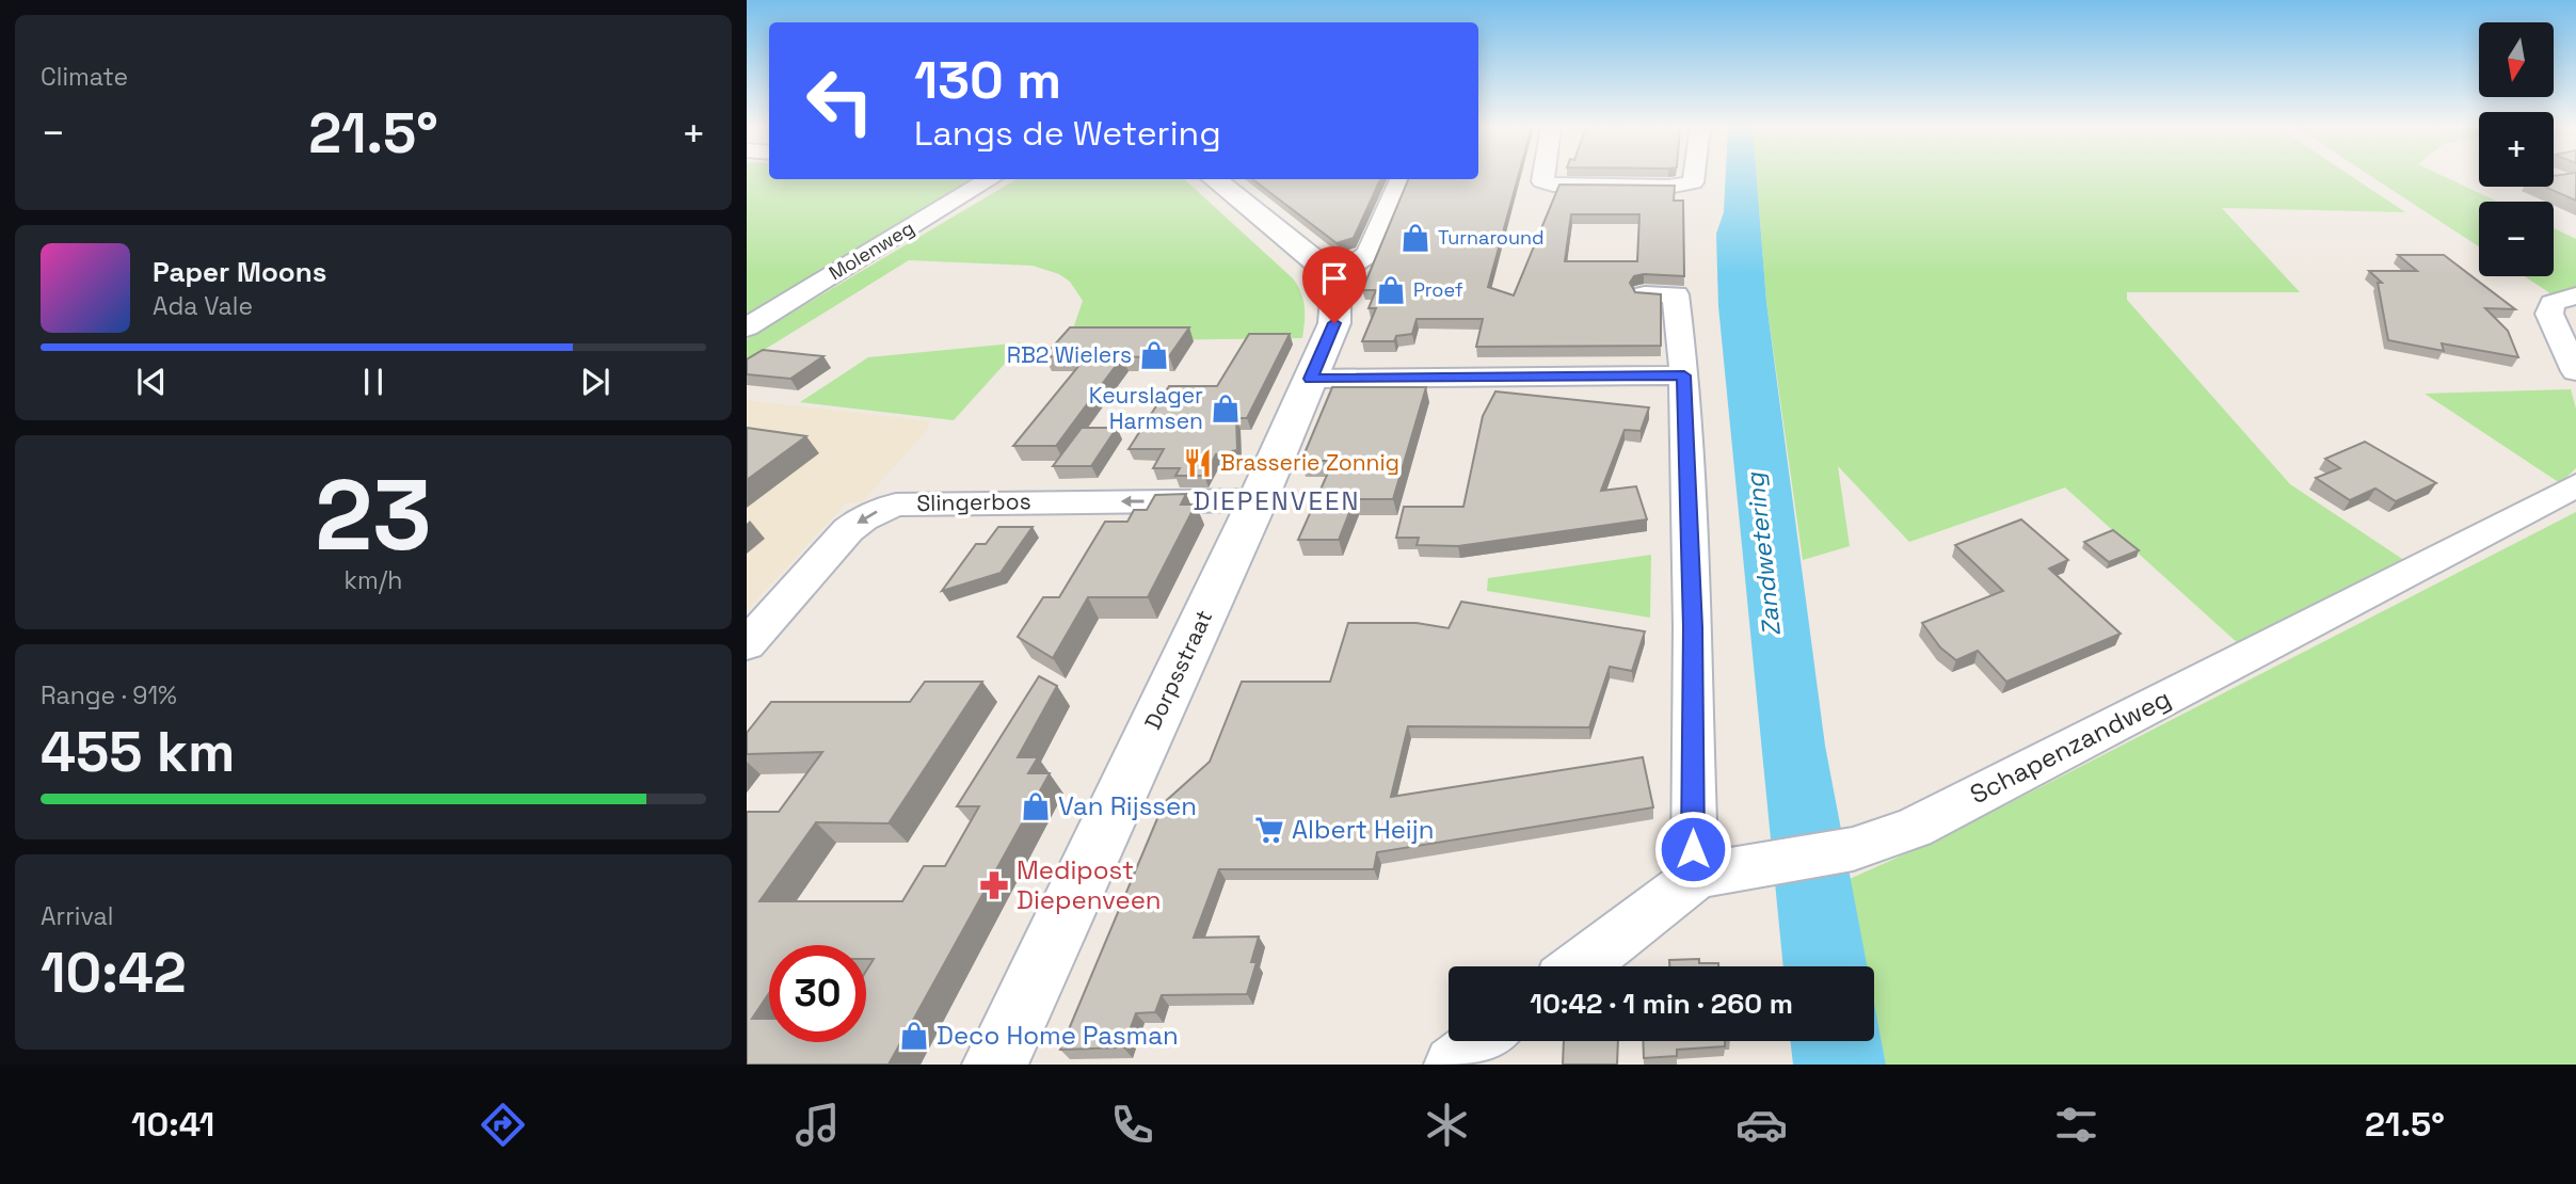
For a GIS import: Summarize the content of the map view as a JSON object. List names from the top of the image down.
{
  "streets": {
    "street": [
      "Molenweg",
      "Slingerbos",
      "Dorpsstraat",
      "Schapenzandweg"
    ]
  },
  "crossings": [
    ["Slingerbos", "Dorpsstraat"]
  ],
  "one_way": ["Slingerbos"],
  "districts": ["DIEPENVEEN"],
  "water": ["Zandwetering"],
  "places": {
    "shop": [
      "Turnaround",
      "Proef",
      "RB2 Wielers",
      "Keurslager Harmsen",
      "Van Rijssen",
      "Deco Home Pasman"
    ],
    "restaurant": ["Brasserie Zonnig"],
    "supermarket": ["Albert Heijn"],
    "pharmacy": ["Medipost Diepenveen"]
  },
  "north": "bottom",
  "page": {
    "tile": [
      "Climate",
      ["23", "km/h"],
      ["Range · 91%", "455 km"],
      ["Arrival", "10:42"]
    ],
    "map_buttons": ["+", "−"],
    "turn": ["130 m", "Langs de Wetering"],
    "heat": ["−", "21.5°", "+"],
    "song": ["Paper Moons", "Ada Vale"],
    "limit": "30",
    "trip": "10:42 · 1 min · 260 m",
    "tabs": ["10:41", "21.5°"]
  }
}
